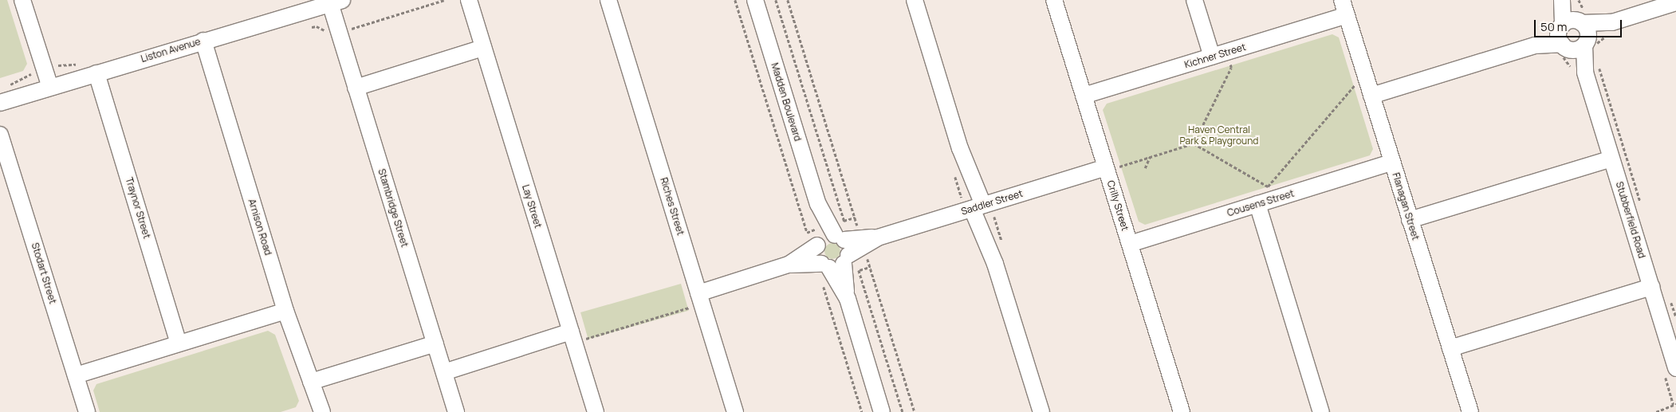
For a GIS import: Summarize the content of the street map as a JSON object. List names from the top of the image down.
{
  "streets": {
    "street": [
      "Liston Avenue",
      "Kichner Street",
      "Madden Boulevard",
      "Saddler Street",
      "Cousens Street",
      "Crilly Street",
      "Lay Street",
      "Riches Street",
      "Flanagan Street",
      "Traynor Street",
      "Stambridge Street",
      "Stubberfield Road",
      "Arnison Road",
      "Stodart Street"
    ]
  },
  "crossings": [
    ["Liston Avenue", "Traynor Street"],
    ["Liston Avenue", "Stambridge Street"],
    ["Liston Avenue", "Arnison Road"],
    ["Kichner Street", "Crilly Street"],
    ["Kichner Street", "Flanagan Street"],
    ["Madden Boulevard", "Saddler Street"],
    ["Saddler Street", "Crilly Street"],
    ["Saddler Street", "Riches Street"],
    ["Cousens Street", "Crilly Street"],
    ["Cousens Street", "Flanagan Street"]
  ],
  "parks": ["Haven Central Park & Playground"],
  "scale_bar": "50 m"
}
